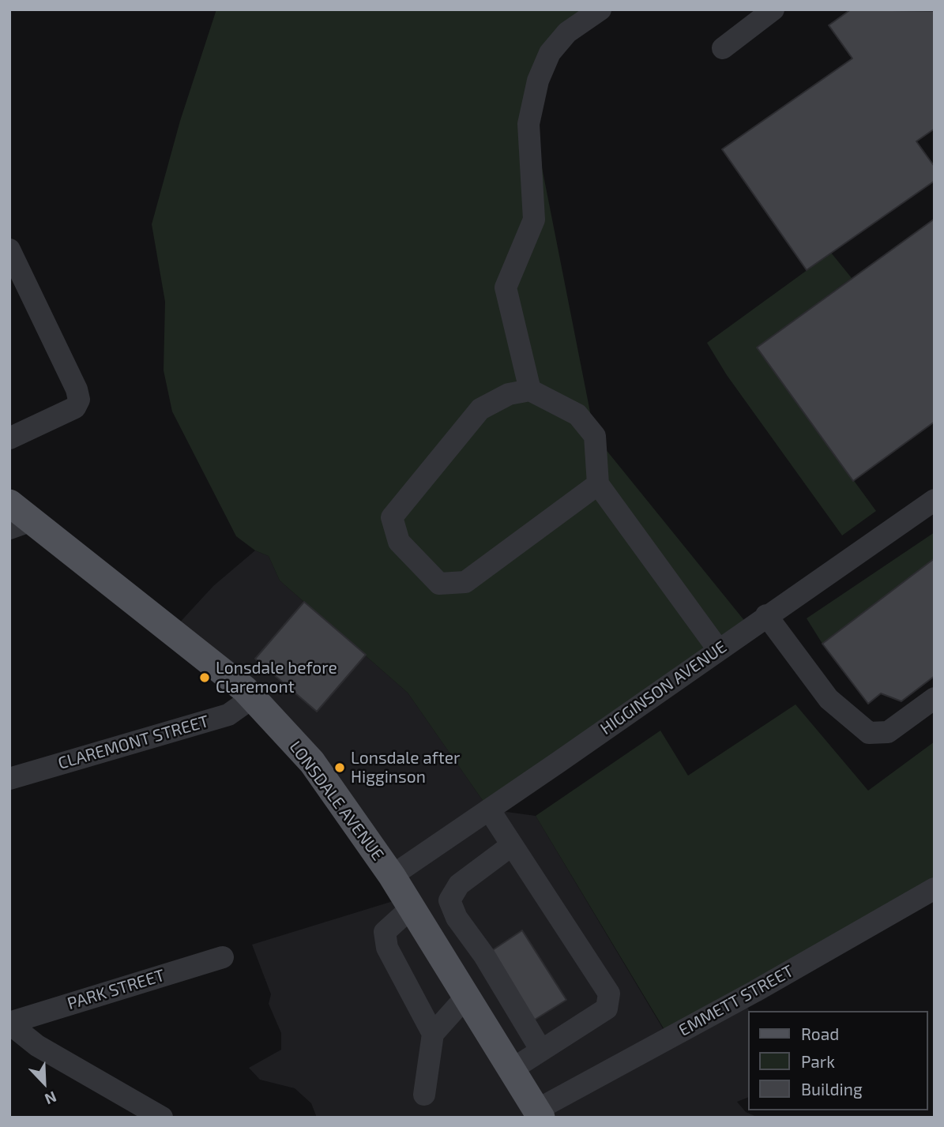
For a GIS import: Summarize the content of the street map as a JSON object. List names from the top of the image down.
{
  "streets": {
    "main road": ["LONSDALE AVENUE"],
    "street": [
      "HIGGINSON AVENUE",
      "CLAREMONT STREET",
      "PARK STREET",
      "EMMETT STREET"
    ]
  },
  "crossings": [
    ["HIGGINSON AVENUE", "LONSDALE AVENUE"],
    ["CLAREMONT STREET", "LONSDALE AVENUE"],
    ["LONSDALE AVENUE", "EMMETT STREET"]
  ],
  "places": ["Lonsdale before Claremont", "Lonsdale after Higginson"],
  "legend": ["Road", "Park", "Building"],
  "north": "bottom right"
}
